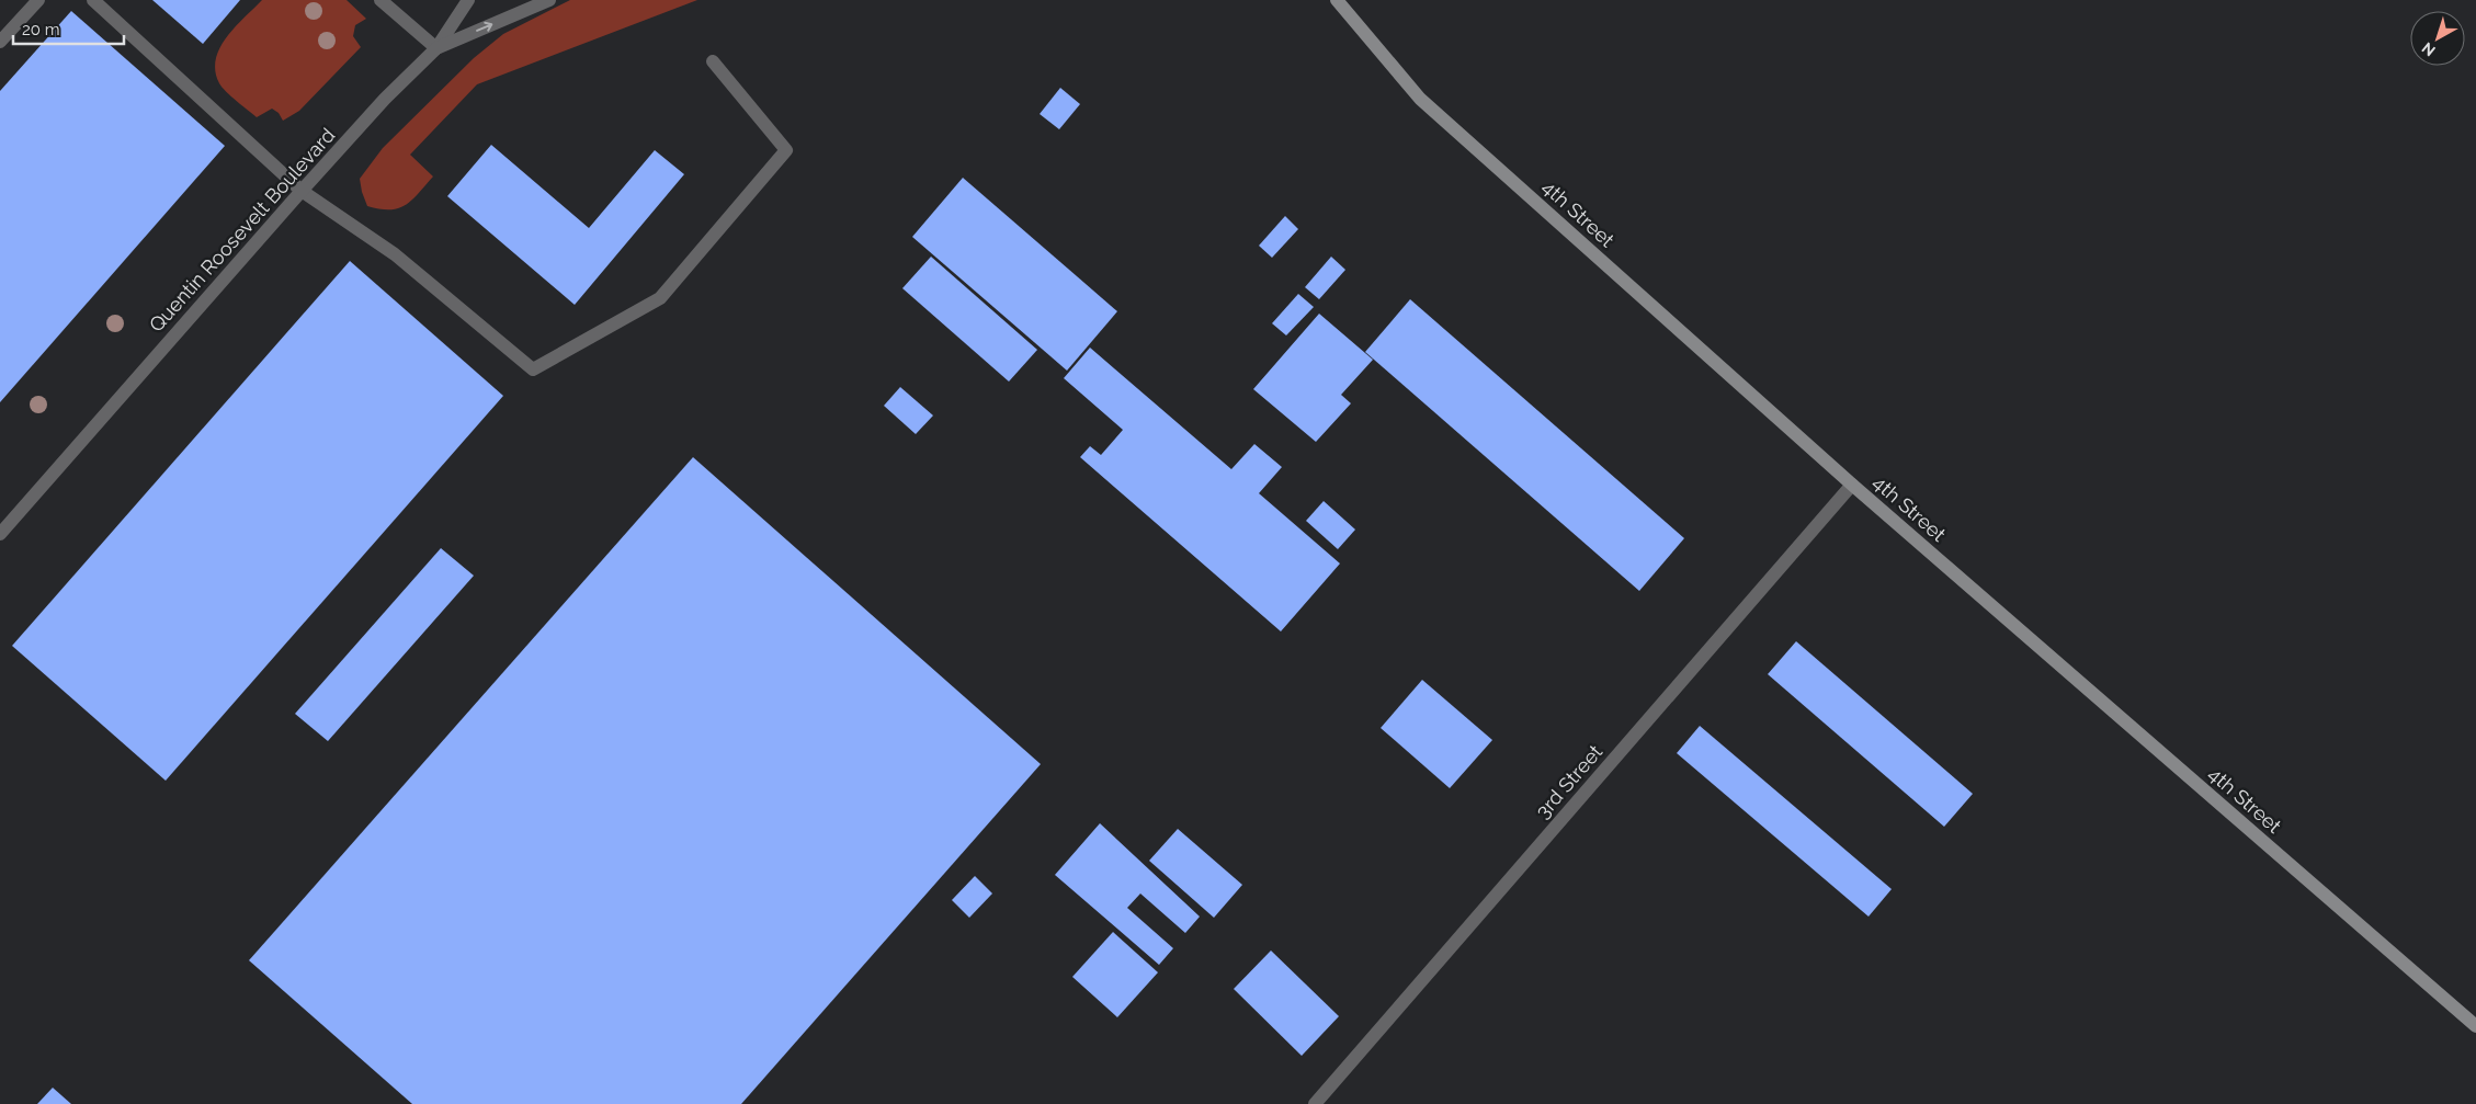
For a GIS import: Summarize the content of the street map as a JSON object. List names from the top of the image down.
{
  "streets": {
    "main road": ["4th Street"],
    "street": ["Quentin Roosevelt Boulevard", "3rd Street"]
  },
  "crossings": [
    ["4th Street", "3rd Street"]
  ],
  "scale_bar": "20 m",
  "north": "bottom left"
}
